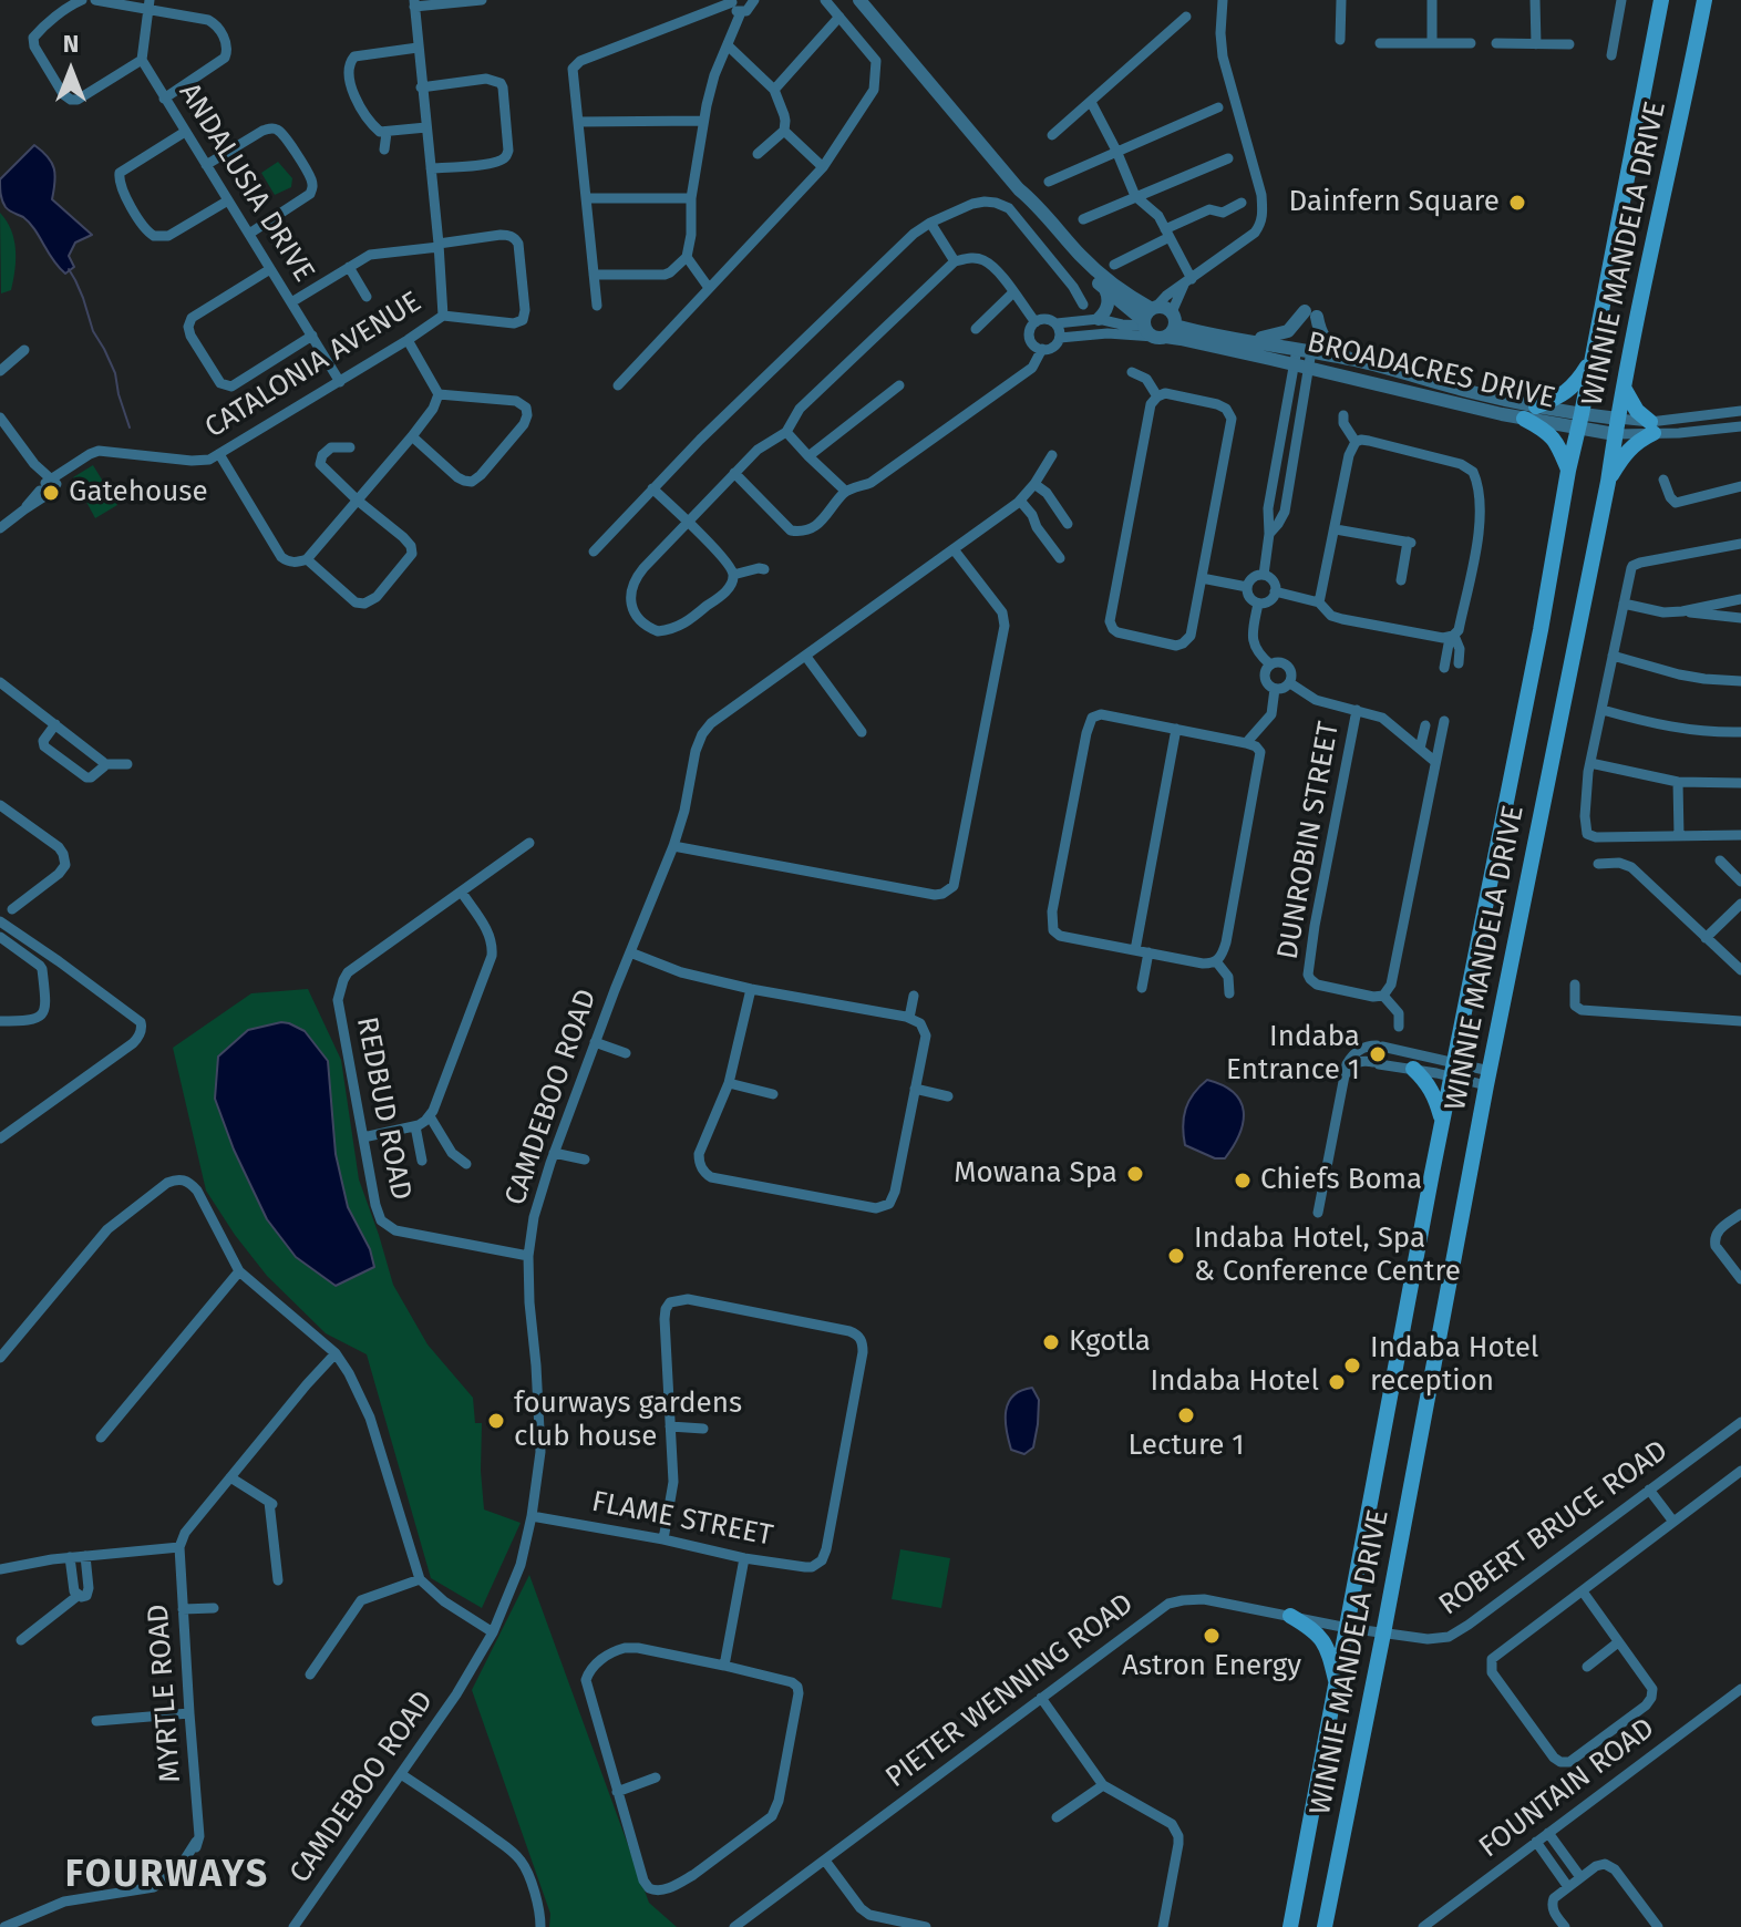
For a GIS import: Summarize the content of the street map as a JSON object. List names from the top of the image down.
{
  "streets": {
    "main road": ["WINNIE MANDELA DRIVE"],
    "street": [
      "ANDALUSIA DRIVE",
      "CATALONIA AVENUE",
      "BROADACRES DRIVE",
      "DUNROBIN STREET",
      "CAMDEBOO ROAD",
      "REDBUD ROAD",
      "FLAME STREET",
      "ROBERT BRUCE ROAD",
      "PIETER WENNING ROAD",
      "MYRTLE ROAD",
      "FOUNTAIN ROAD"
    ]
  },
  "crossings": [
    ["ANDALUSIA DRIVE", "CATALONIA AVENUE"],
    ["WINNIE MANDELA DRIVE", "BROADACRES DRIVE"],
    ["WINNIE MANDELA DRIVE", "ROBERT BRUCE ROAD"],
    ["WINNIE MANDELA DRIVE", "PIETER WENNING ROAD"],
    ["CAMDEBOO ROAD", "REDBUD ROAD"],
    ["CAMDEBOO ROAD", "FLAME STREET"],
    ["ROBERT BRUCE ROAD", "PIETER WENNING ROAD"]
  ],
  "districts": ["FOURWAYS"],
  "places": [
    "Dainfern Square",
    "Gatehouse",
    "Indaba Entrance 1",
    "Mowana Spa",
    "Chiefs Boma",
    "Indaba Hotel, Spa & Conference Centre",
    "Kgotla",
    "Indaba Hotel reception",
    "Indaba Hotel",
    "Lecture 1",
    "fourways gardens club house",
    "Astron Energy"
  ],
  "north": "top"
}
